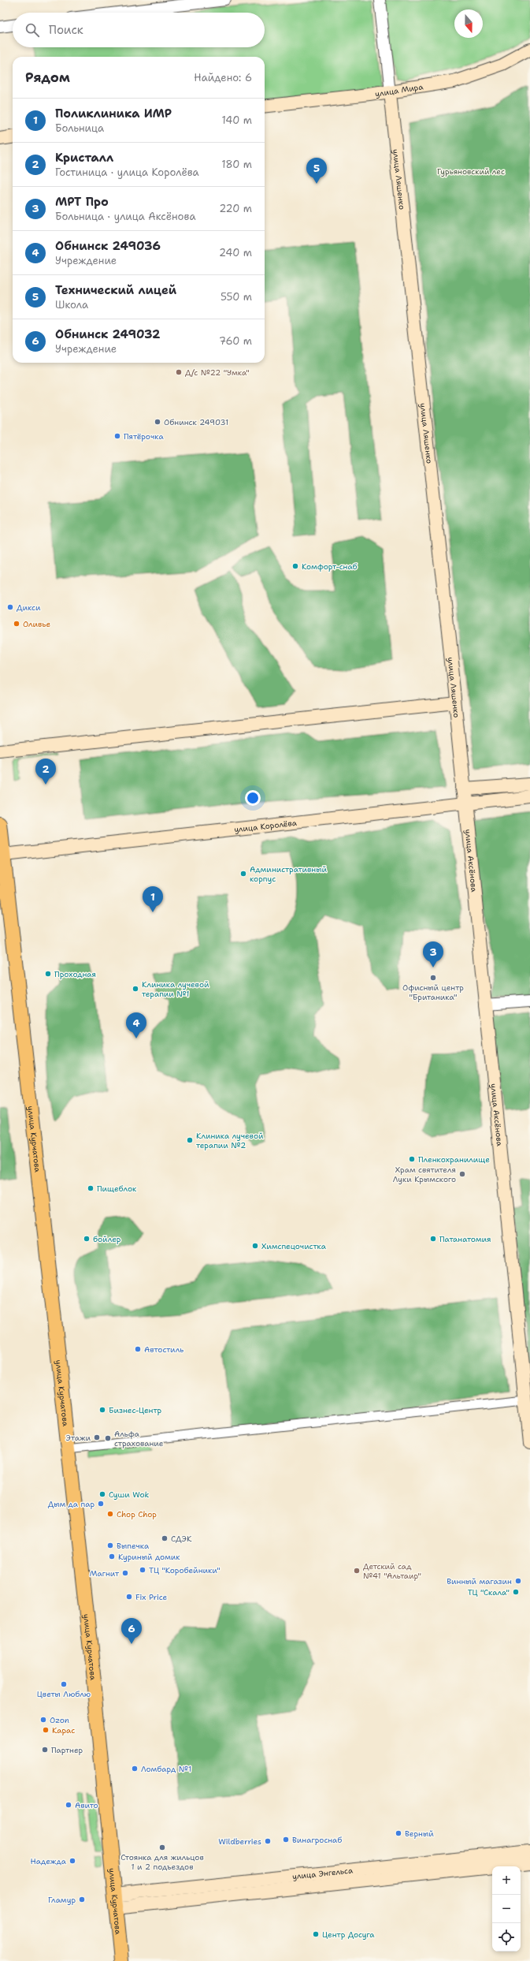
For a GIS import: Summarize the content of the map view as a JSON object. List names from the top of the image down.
{
  "streets": {
    "main road": [
      "улица Мира",
      "улица Ляшенко",
      "улица Королёва",
      "улица Аксёнова",
      "улица Курчатова",
      "улица Энгельса"
    ]
  },
  "crossings": [
    ["улица Мира", "улица Ляшенко"],
    ["улица Ляшенко", "улица Аксёнова"],
    ["улица Королёва", "улица Аксёнова"],
    ["улица Королёва", "улица Курчатова"],
    ["улица Курчатова", "улица Энгельса"]
  ],
  "parks": ["Гурьяновский лес"],
  "places": [
    "Д/с №22 \"Умка\"",
    "Обнинск 249031",
    "Пятёрочка",
    "Комфорт-снаб",
    "Дикси",
    "Оливье",
    "Административный корпус",
    "Проходная",
    "Офисный центр \"Британика\"",
    "Клиника лучевой терапии №1",
    "Клиника лучевой терапии №2",
    "Пленкохранилище",
    "Храм святителя Луки Крымского",
    "Пищеблок",
    "бойлер",
    "Патанатомия",
    "Химспецочистка",
    "Автостиль",
    "Бизнес-Центр",
    "Этажи",
    "Альфа страхование",
    "Суши Wok",
    "Дым да пар",
    "Chop Chop",
    "СДЭК",
    "Выпечка",
    "Куриный домик",
    "ТЦ \"Коробейники\"",
    "Детский сад №41 \"Альтаир\"",
    "Магнит",
    "Винный магазин",
    "ТЦ \"Скала\"",
    "Fix Price",
    "Цветы Люблю",
    "Ozon",
    "Карас",
    "Партнер",
    "Ломбард №1",
    "Авито",
    "Верный",
    "Винагроснаб",
    "Wildberries",
    "Стоянка для жильцов 1 и 2 подъездов",
    "Надежда",
    "Гламур",
    "Центр Досуга"
  ],
  "north": "bottom",
  "page": {
    "search": "Поиск",
    "heading": ["Рядом", "Найдено: 6"],
    "list": [
      {
        "mark": "1",
        "name": "Поликлиника ИМР",
        "note": "Больница",
        "value": "140 m"
      },
      {
        "mark": "2",
        "name": "Кристалл",
        "note": "Гостиница · улица Королёва",
        "value": "180 m"
      },
      {
        "mark": "3",
        "name": "МРТ Про",
        "note": "Больница · улица Аксёнова",
        "value": "220 m"
      },
      {
        "mark": "4",
        "name": "Обнинск 249036",
        "note": "Учреждение",
        "value": "240 m"
      },
      {
        "mark": "5",
        "name": "Технический лицей",
        "note": "Школа",
        "value": "550 m"
      },
      {
        "mark": "6",
        "name": "Обнинск 249032",
        "note": "Учреждение",
        "value": "760 m"
      }
    ],
    "pins": [
      "5",
      "2",
      "1",
      "3",
      "4",
      "6"
    ],
    "map_buttons": ["+", "−"]
  }
}
